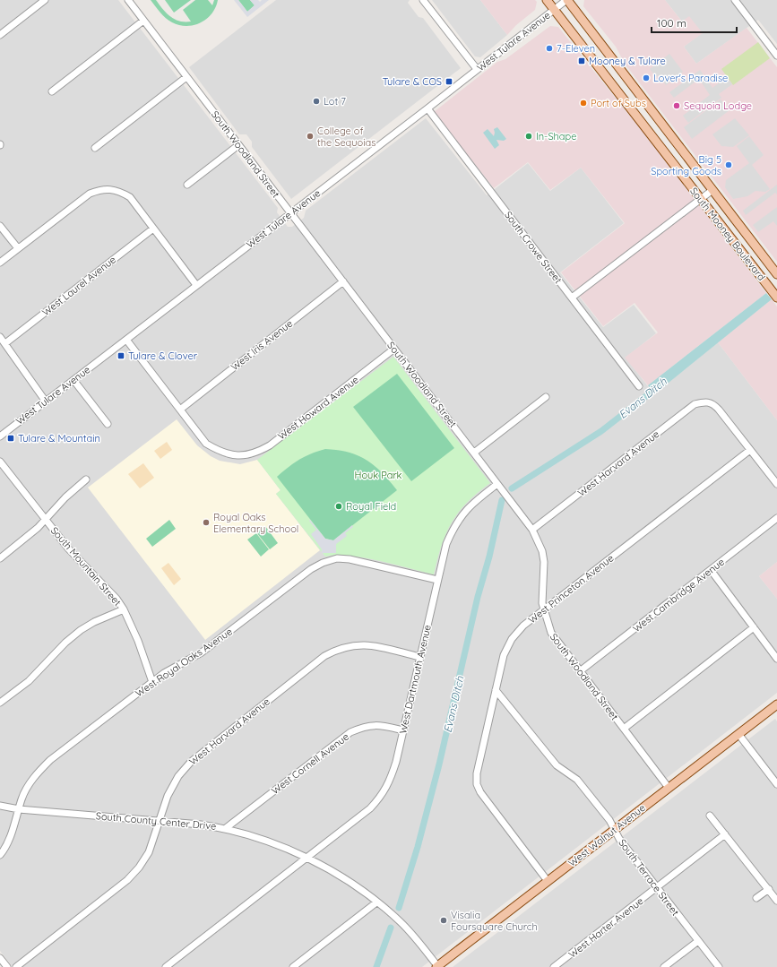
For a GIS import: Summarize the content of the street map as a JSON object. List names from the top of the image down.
{
  "streets": {
    "main road": ["South Mooney Boulevard", "West Walnut Avenue"],
    "street": [
      "West Tulare Avenue",
      "South Woodland Street",
      "South Crowe Street",
      "West Laurel Avenue",
      "West Iris Avenue",
      "West Howard Avenue",
      "West Harvard Avenue",
      "South Mountain Street",
      "West Princeton Avenue",
      "West Cambridge Avenue",
      "West Royal Oaks Avenue",
      "West Dartmouth Avenue",
      "West Cornell Avenue",
      "South County Center Drive",
      "South Terrace Street",
      "West Harter Avenue"
    ]
  },
  "crossings": [
    ["West Tulare Avenue", "South Woodland Street"],
    ["West Tulare Avenue", "South Mooney Boulevard"],
    ["West Tulare Avenue", "South Crowe Street"],
    ["South Woodland Street", "West Iris Avenue"],
    ["South Woodland Street", "West Howard Avenue"],
    ["South Woodland Street", "West Harvard Avenue"],
    ["South Woodland Street", "West Princeton Avenue"],
    ["South Woodland Street", "West Cambridge Avenue"],
    ["South Woodland Street", "West Dartmouth Avenue"],
    ["South Woodland Street", "West Walnut Avenue"],
    ["West Iris Avenue", "West Howard Avenue"],
    ["West Harvard Avenue", "West Princeton Avenue"],
    ["West Harvard Avenue", "West Dartmouth Avenue"],
    ["West Harvard Avenue", "South County Center Drive"],
    ["South Mountain Street", "West Royal Oaks Avenue"],
    ["West Princeton Avenue", "West Walnut Avenue"],
    ["West Princeton Avenue", "South Terrace Street"],
    ["West Royal Oaks Avenue", "West Dartmouth Avenue"],
    ["West Royal Oaks Avenue", "South County Center Drive"],
    ["West Dartmouth Avenue", "West Cornell Avenue"],
    ["West Dartmouth Avenue", "South County Center Drive"],
    ["West Cornell Avenue", "South County Center Drive"],
    ["South County Center Drive", "West Walnut Avenue"],
    ["West Walnut Avenue", "South Terrace Street"],
    ["South Terrace Street", "West Harter Avenue"]
  ],
  "water": ["Evans Ditch"],
  "parks": ["Houk Park"],
  "places": {
    "other": [
      "7-Eleven",
      "Lover's Paradise",
      "Lot 7",
      "Port of Subs",
      "Sequoia Lodge",
      "College of the Sequoias",
      "In-Shape",
      "Big 5 Sporting Goods",
      "Royal Field",
      "Royal Oaks Elementary School",
      "Visalia Foursquare Church"
    ],
    "transit": [
      "Mooney & Tulare",
      "Tulare & COS",
      "Tulare & Clover",
      "Tulare & Mountain"
    ]
  },
  "scale_bar": "100 m"
}
